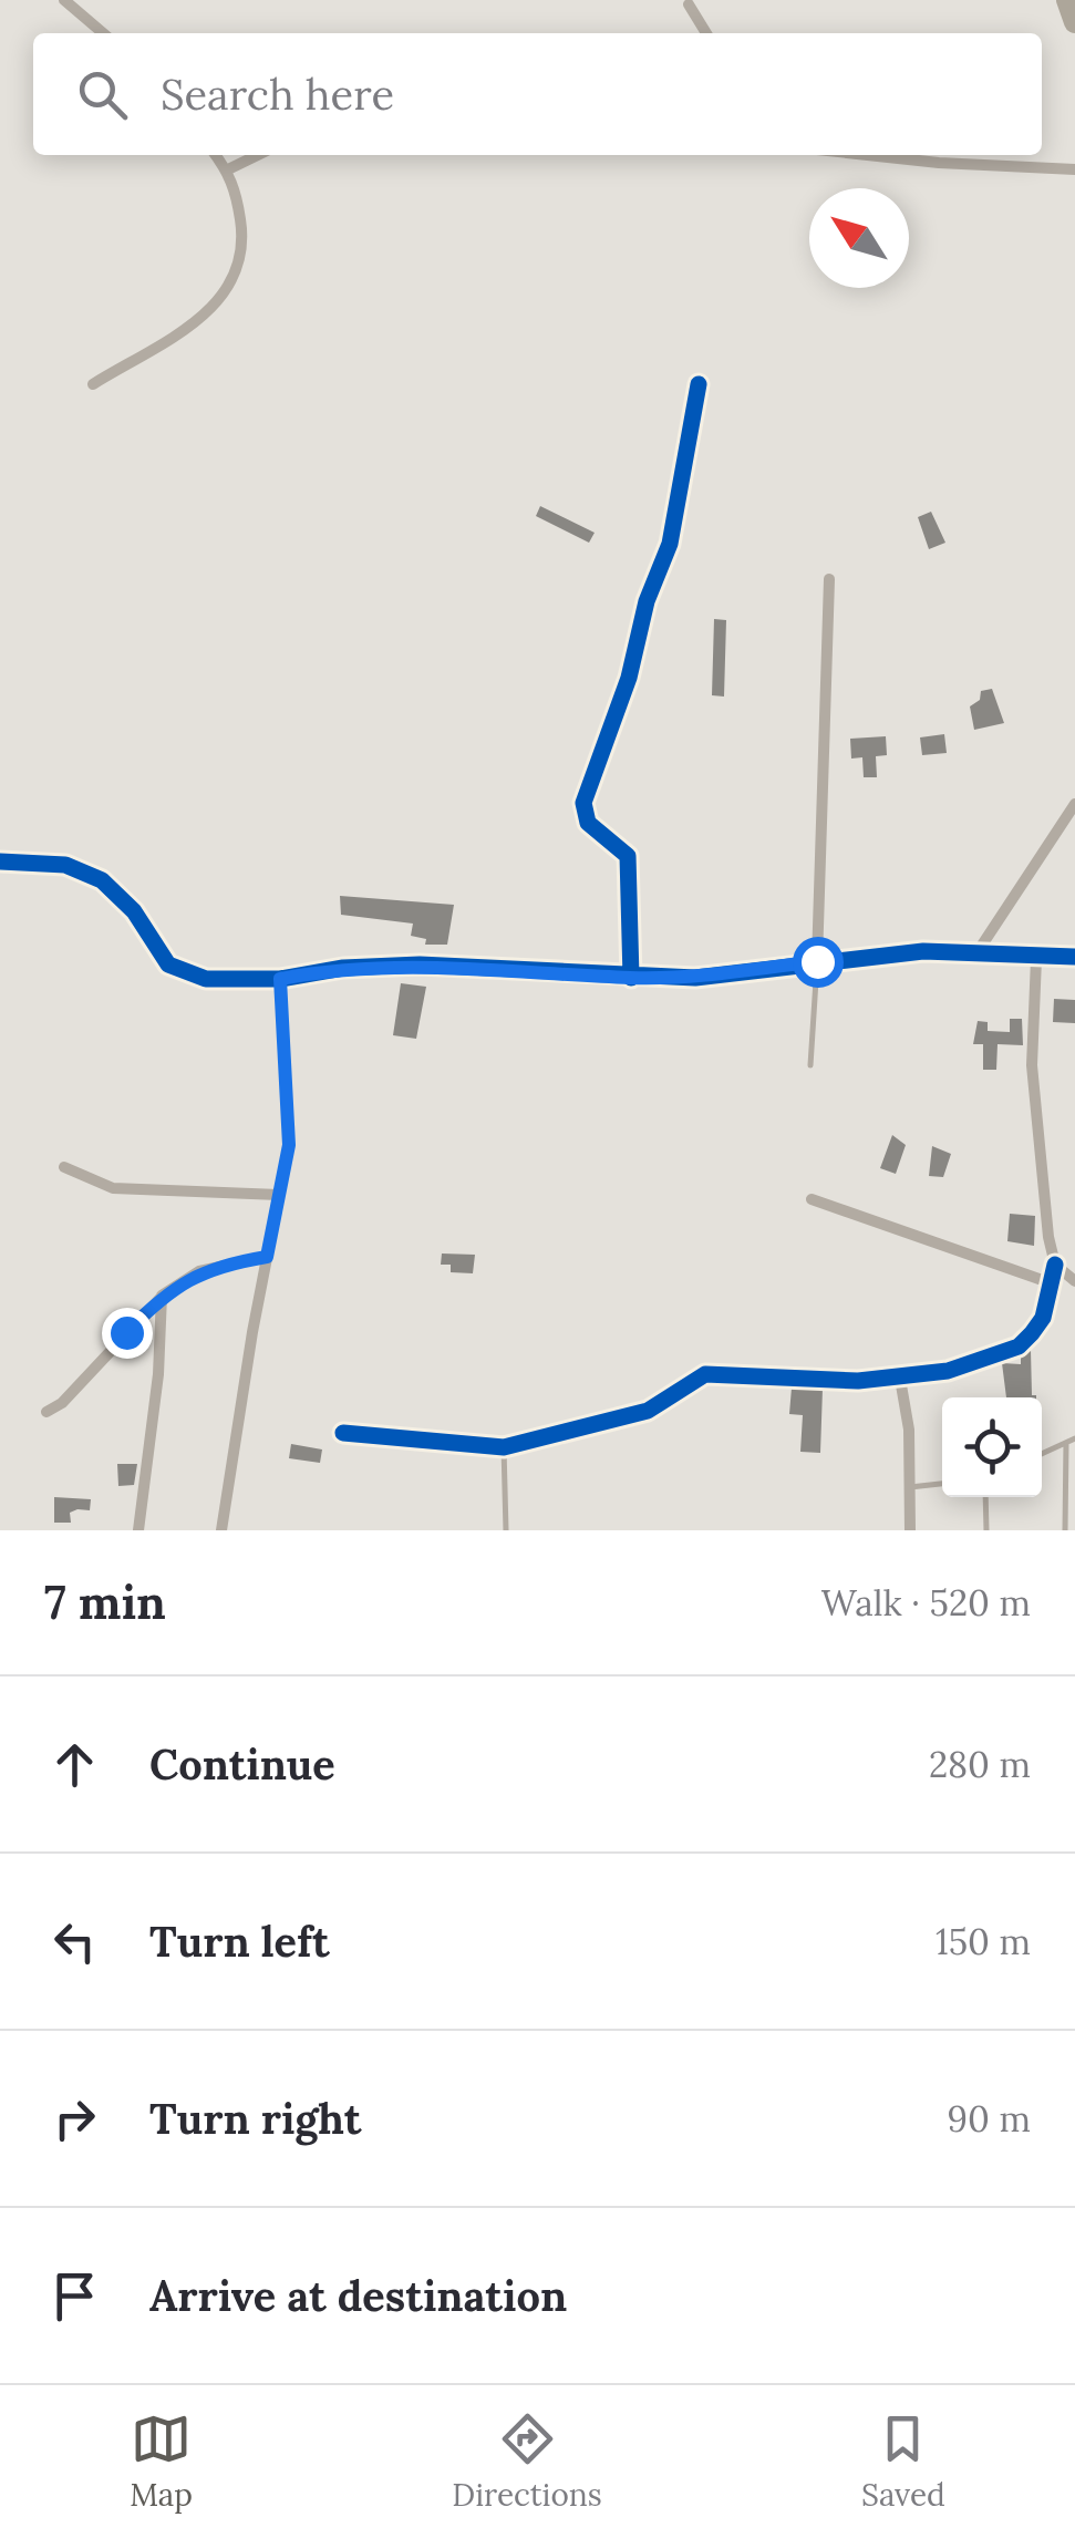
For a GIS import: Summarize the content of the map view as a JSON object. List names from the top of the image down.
{
  "north": "top left",
  "page": {
    "search": "Search here",
    "heading": ["7 min", "Walk · 520 m"],
    "list": [
      ["Continue", "280 m"],
      ["Turn left", "150 m"],
      ["Turn right", "90 m"],
      "Arrive at destination"
    ],
    "nav": ["Map", "Directions", "Saved"]
  }
}
